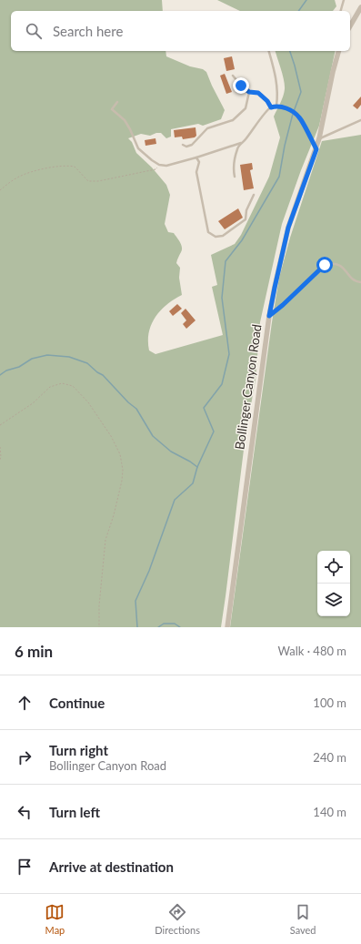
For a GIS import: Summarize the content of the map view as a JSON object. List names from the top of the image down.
{
  "streets": {
    "street": ["Bollinger Canyon Road"]
  },
  "page": {
    "search": "Search here",
    "heading": ["6 min", "Walk · 480 m"],
    "list": [
      ["Continue", "100 m"],
      ["Turn right", "Bollinger Canyon Road", "240 m"],
      ["Turn left", "140 m"],
      "Arrive at destination"
    ],
    "nav": ["Map", "Directions", "Saved"]
  }
}
